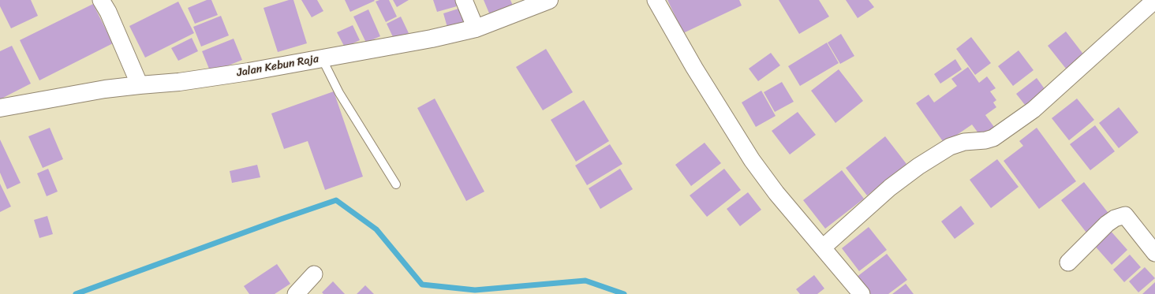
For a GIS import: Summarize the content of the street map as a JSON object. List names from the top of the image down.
{
  "streets": {
    "street": ["Jalan Kebun Raja"]
  }
}
